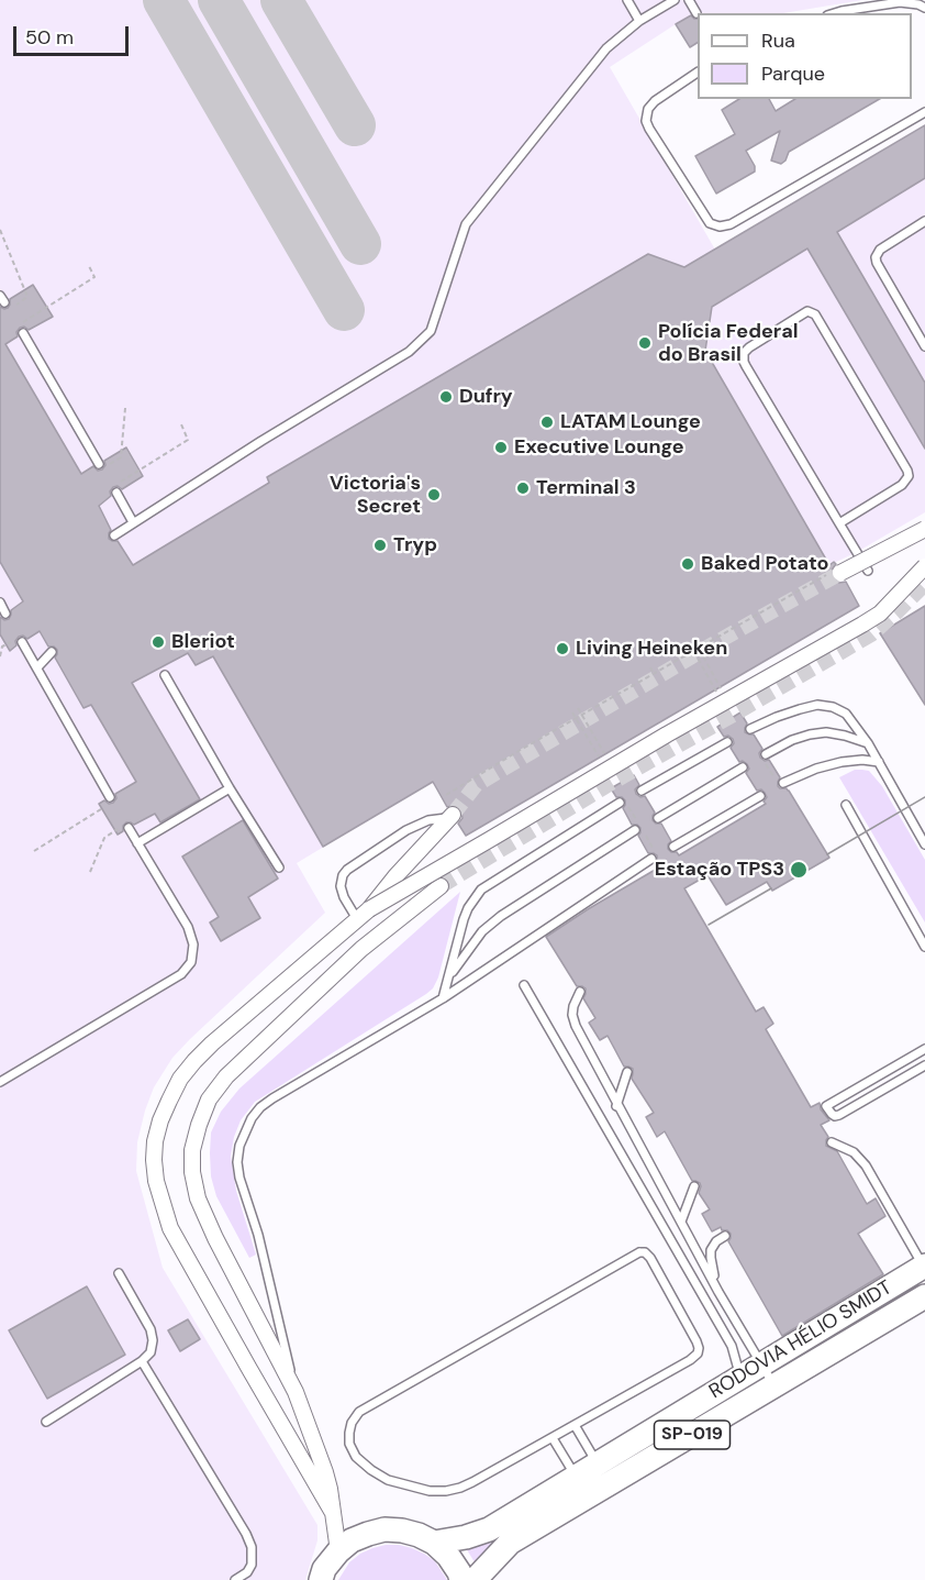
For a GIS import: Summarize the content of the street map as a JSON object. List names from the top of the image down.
{
  "streets": {
    "main road": ["RODOVIA HÉLIO SMIDT", "SP-019"]
  },
  "places": [
    "Polícia Federal do Brasil",
    "Dufry",
    "LATAM Lounge",
    "Executive Lounge",
    "Terminal 3",
    "Victoria's Secret",
    "Tryp",
    "Baked Potato",
    "Bleriot",
    "Living Heineken",
    "Estação TPS3"
  ],
  "legend": ["Rua", "Parque"],
  "scale_bar": "50 m"
}
